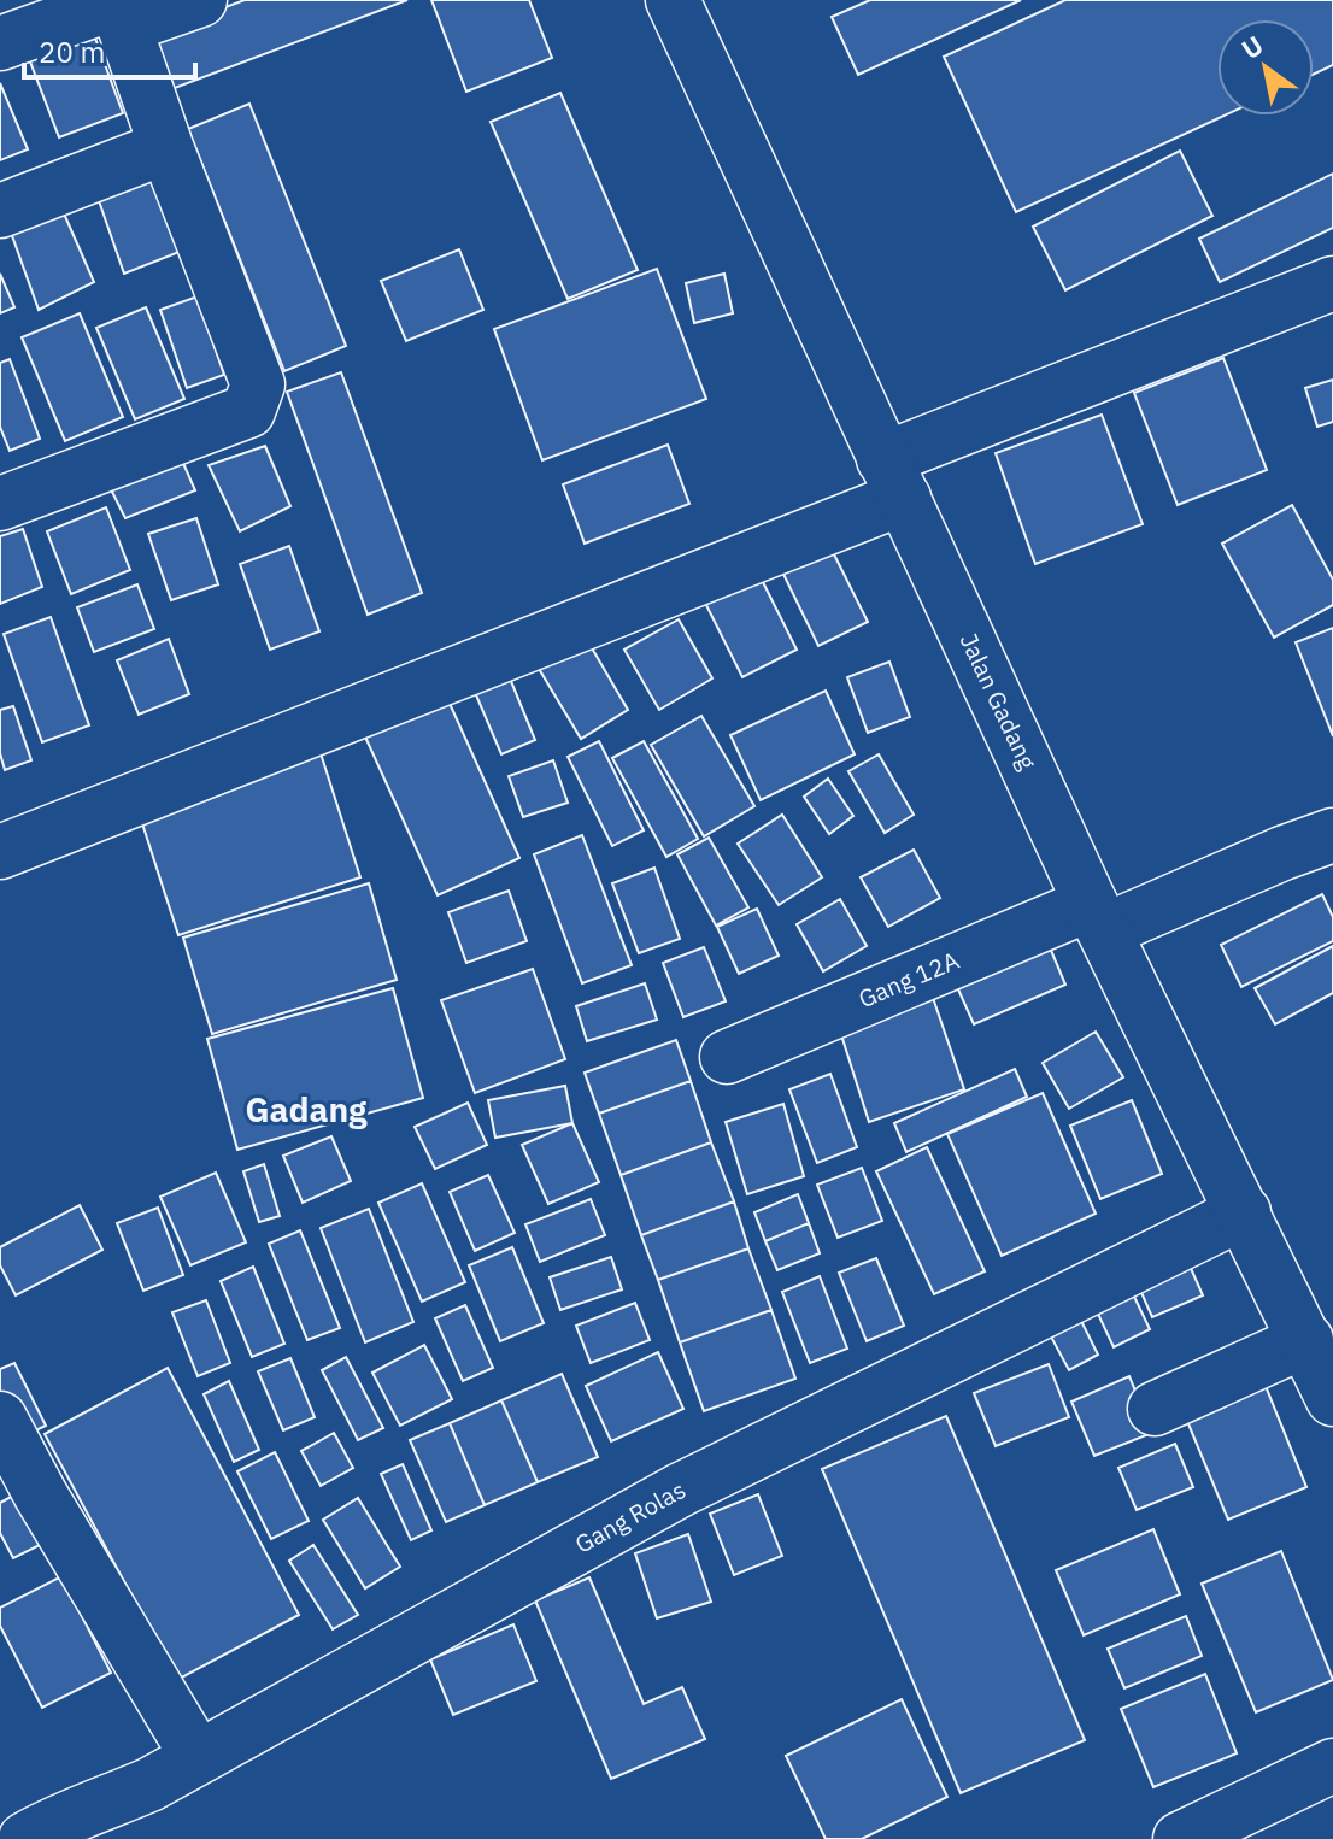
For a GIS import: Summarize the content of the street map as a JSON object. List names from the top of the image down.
{
  "streets": {
    "main road": ["Jalan Gadang", "Gang 12A", "Gang Rolas"]
  },
  "crossings": [
    ["Jalan Gadang", "Gang 12A"],
    ["Jalan Gadang", "Gang Rolas"]
  ],
  "districts": ["Gadang"],
  "scale_bar": "20 m",
  "north": "top left"
}
